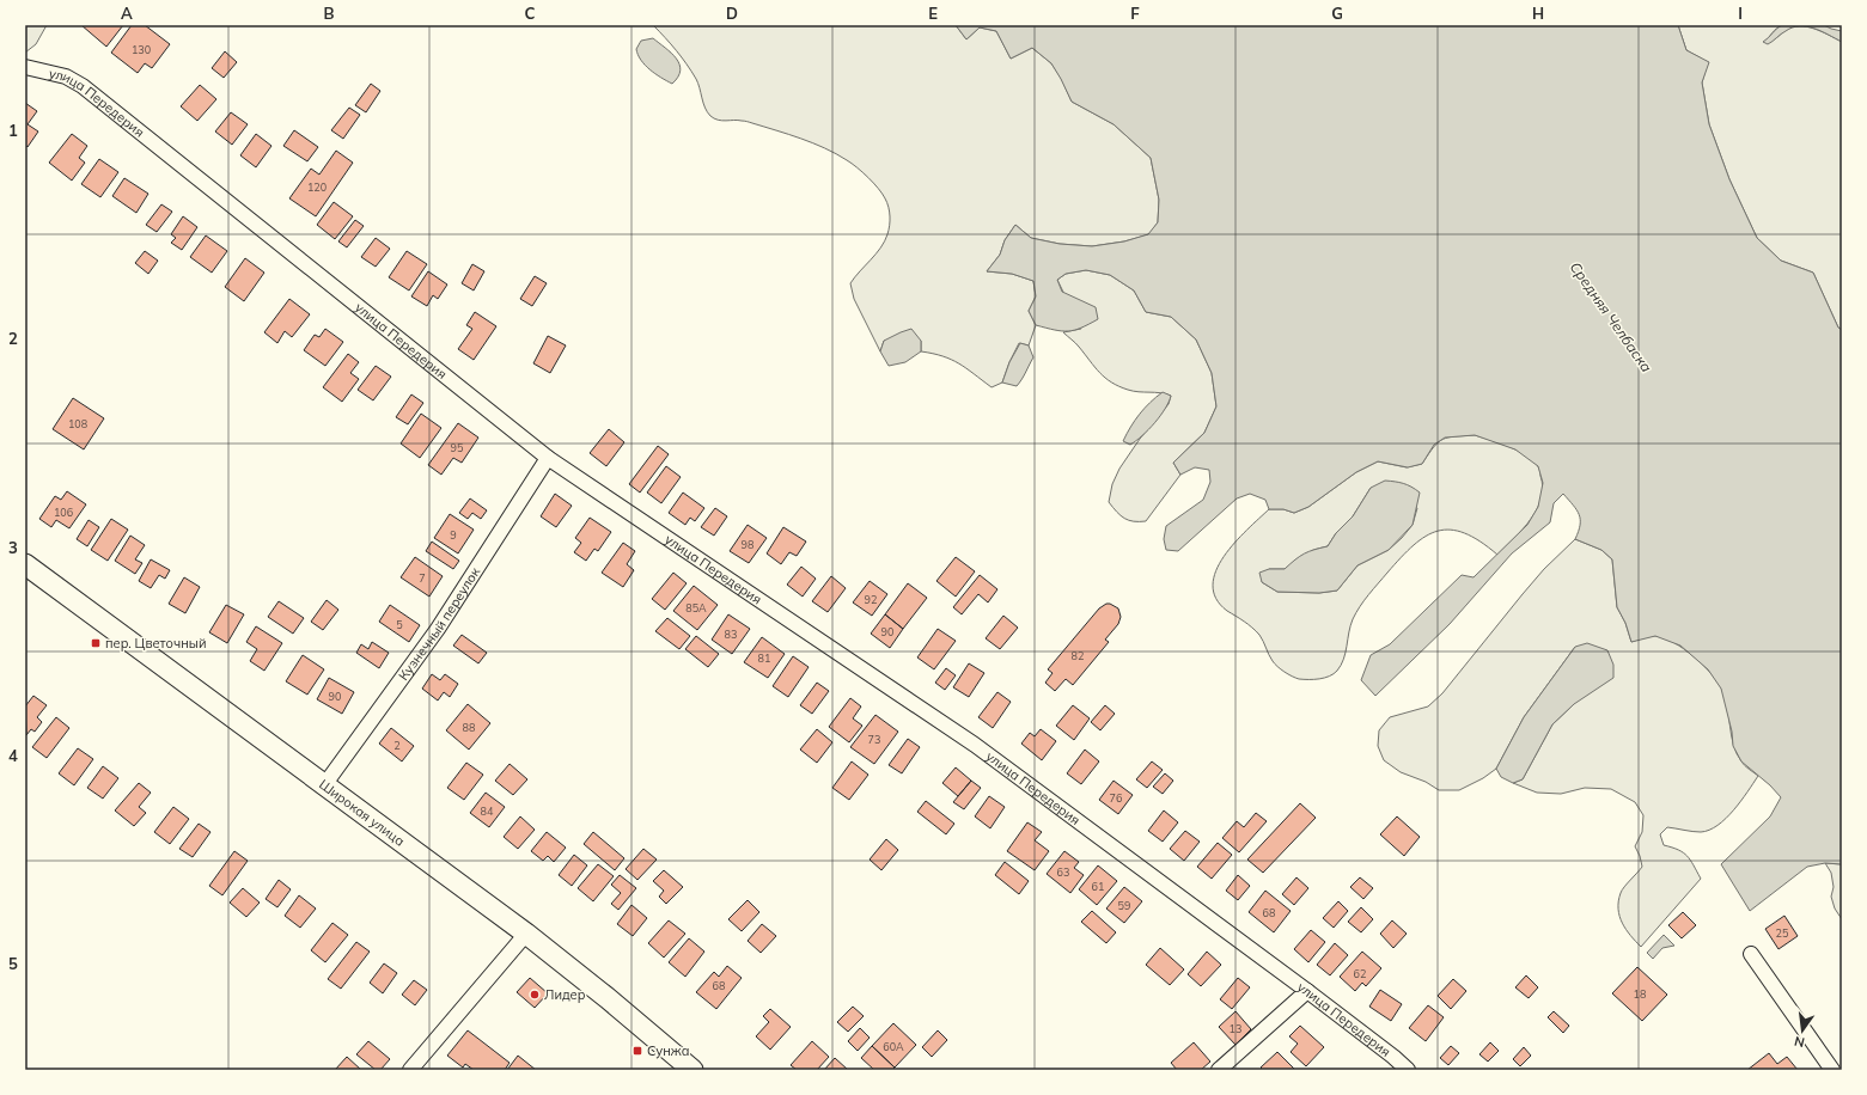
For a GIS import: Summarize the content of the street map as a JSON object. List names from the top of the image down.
{
  "streets": {
    "street": ["улица Передерия", "Кузнечный переулок", "Широкая улица"]
  },
  "crossings": [
    ["улица Передерия", "Кузнечный переулок"],
    ["Кузнечный переулок", "Широкая улица"]
  ],
  "water": ["Средняя Челбаска"],
  "places": {
    "transit": ["пер. Цветочный", "Сунжа"],
    "other": ["Лидер"]
  },
  "house_numbers": [
    "130",
    "120",
    "108",
    "95",
    "106",
    "9",
    "98",
    "7",
    "92",
    "85А",
    "5",
    "90",
    "83",
    "82",
    "81",
    "90",
    "88",
    "73",
    "2",
    "76",
    "84",
    "63",
    "61",
    "59",
    "68",
    "25",
    "62",
    "68",
    "18",
    "13",
    "60А"
  ],
  "north": "bottom",
  "grid": {
    "columns": [
      "A",
      "B",
      "C",
      "D",
      "E",
      "F",
      "G",
      "H",
      "I"
    ],
    "rows": [
      "1",
      "2",
      "3",
      "4",
      "5"
    ]
  }
}
